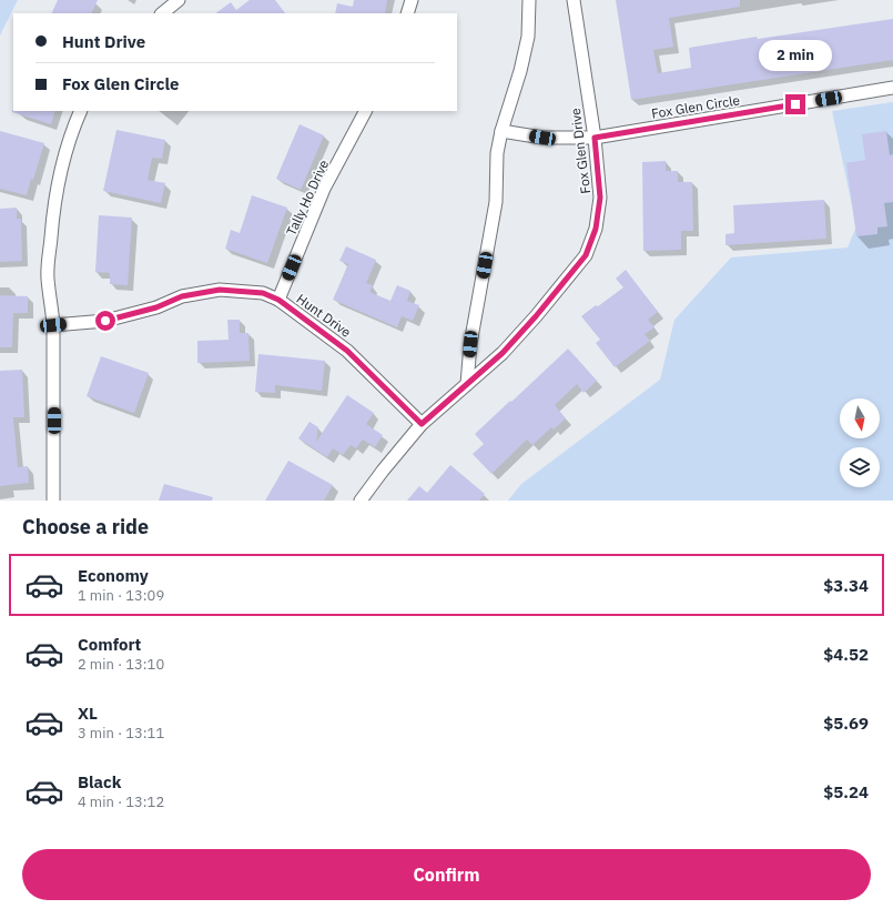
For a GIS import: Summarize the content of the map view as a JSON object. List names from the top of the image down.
{
  "streets": {
    "street": [
      "Fox Glen Circle",
      "Fox Glen Drive",
      "Tally Ho Drive",
      "Hunt Drive"
    ]
  },
  "crossings": [
    ["Fox Glen Circle", "Fox Glen Drive"],
    ["Fox Glen Drive", "Hunt Drive"],
    ["Tally Ho Drive", "Hunt Drive"]
  ],
  "north": "bottom",
  "page": {
    "banner": ["Hunt Drive", "Fox Glen Circle"],
    "bubble": "2 min",
    "heading": "Choose a ride",
    "list": [
      {
        "name": "Economy",
        "note": "1 min · 13:09",
        "value": "$3.34"
      },
      {
        "name": "Comfort",
        "note": "2 min · 13:10",
        "value": "$4.52"
      },
      {
        "name": "XL",
        "note": "3 min · 13:11",
        "value": "$5.69"
      },
      {
        "name": "Black",
        "note": "4 min · 13:12",
        "value": "$5.24"
      }
    ],
    "buttons": "Confirm"
  }
}
